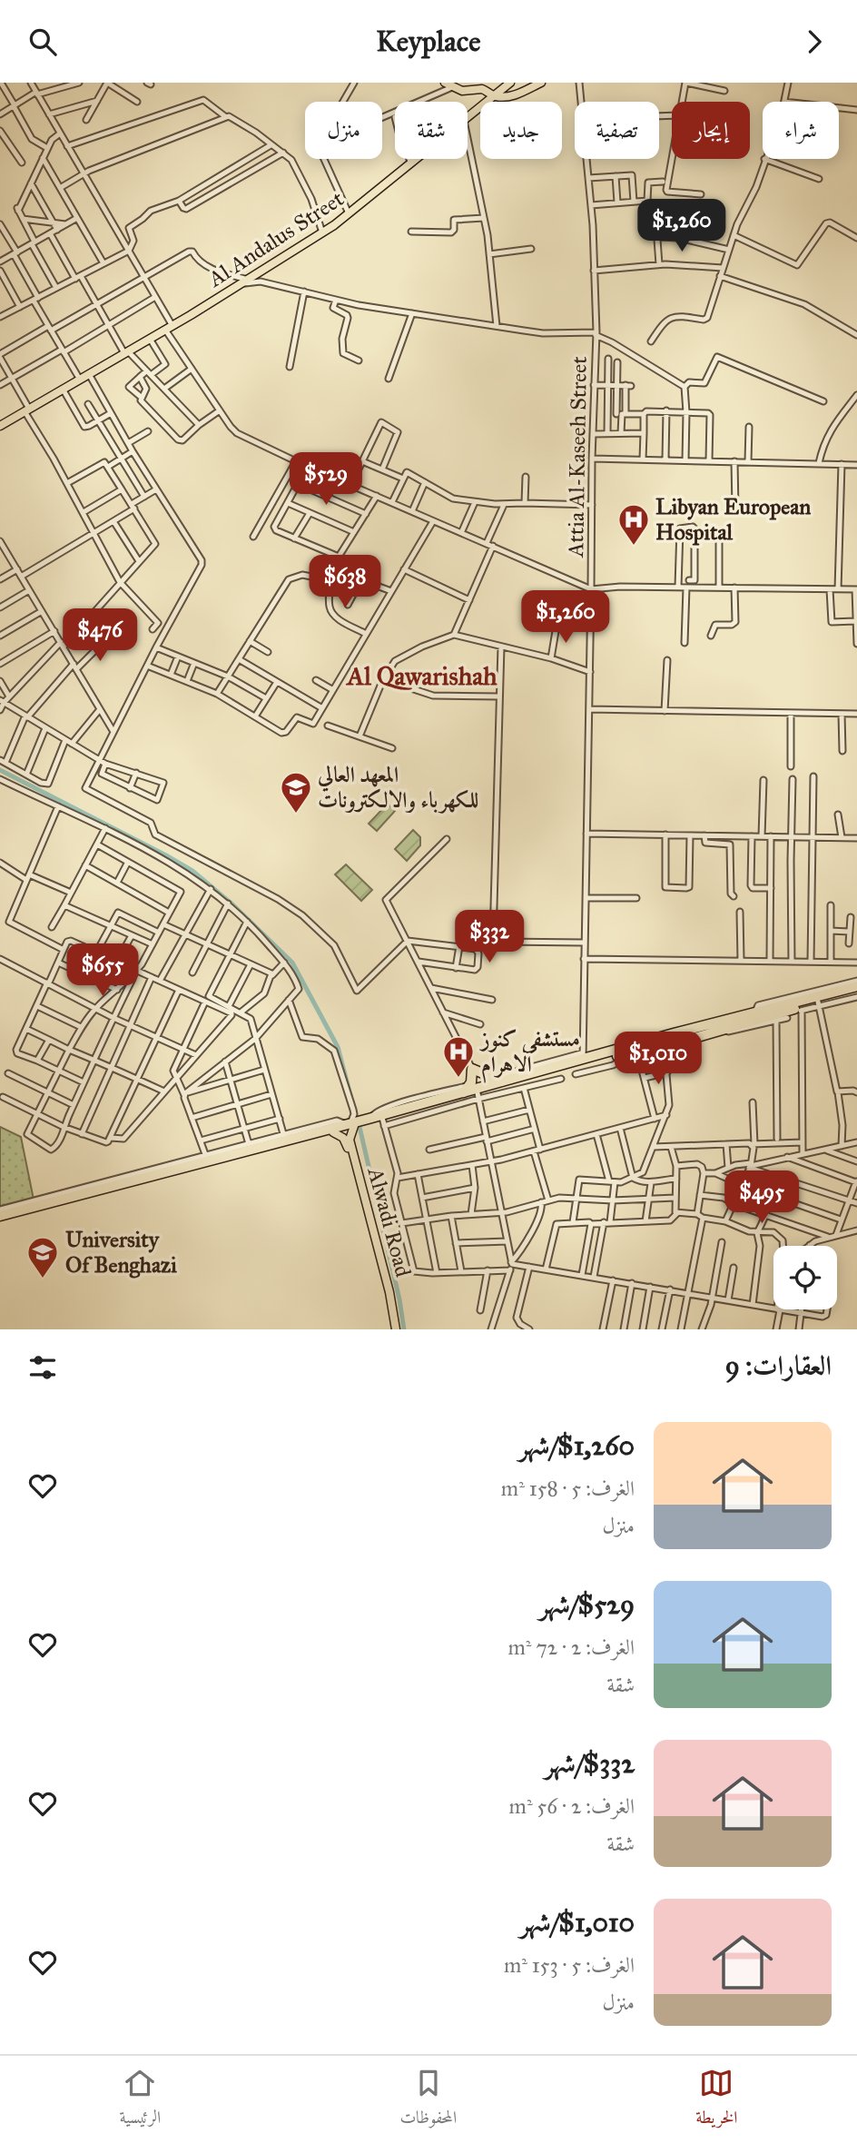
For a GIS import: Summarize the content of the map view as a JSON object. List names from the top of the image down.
{
  "streets": {
    "main road": ["Al Andalus Street", "Alwadi Road"],
    "street": ["Attia Al-Kaseeh Street"]
  },
  "districts": ["Al Qawarishah"],
  "places": {
    "hospital": ["Libyan European Hospital", "مستشفى كنوز الاهرام"],
    "school or university": ["المعهد العالي للكهرباء والالكترونات", "University Of Benghazi"]
  },
  "page": {
    "header": "Keyplace",
    "chip": [
      "شراء",
      "إيجار",
      "تصفية",
      "جديد",
      "شقة",
      "منزل"
    ],
    "price": [
      "$1,260",
      "$529",
      "$638",
      "$1,260",
      "$476",
      "$332",
      "$655",
      "$1,010",
      "$495"
    ],
    "heading": "العقارات: 9",
    "list": [
      {
        "name": "$1,260/شهر",
        "note": "الغرف: 5 · 158 m² · منزل"
      },
      {
        "name": "$529/شهر",
        "note": "الغرف: 2 · 72 m² · شقة"
      },
      {
        "name": "$332/شهر",
        "note": "الغرف: 2 · 56 m² · شقة"
      },
      {
        "name": "$1,010/شهر",
        "note": "الغرف: 5 · 153 m² · منزل"
      }
    ],
    "tabs": ["الخريطة", "المحفوظات", "الرئيسية"]
  }
}
